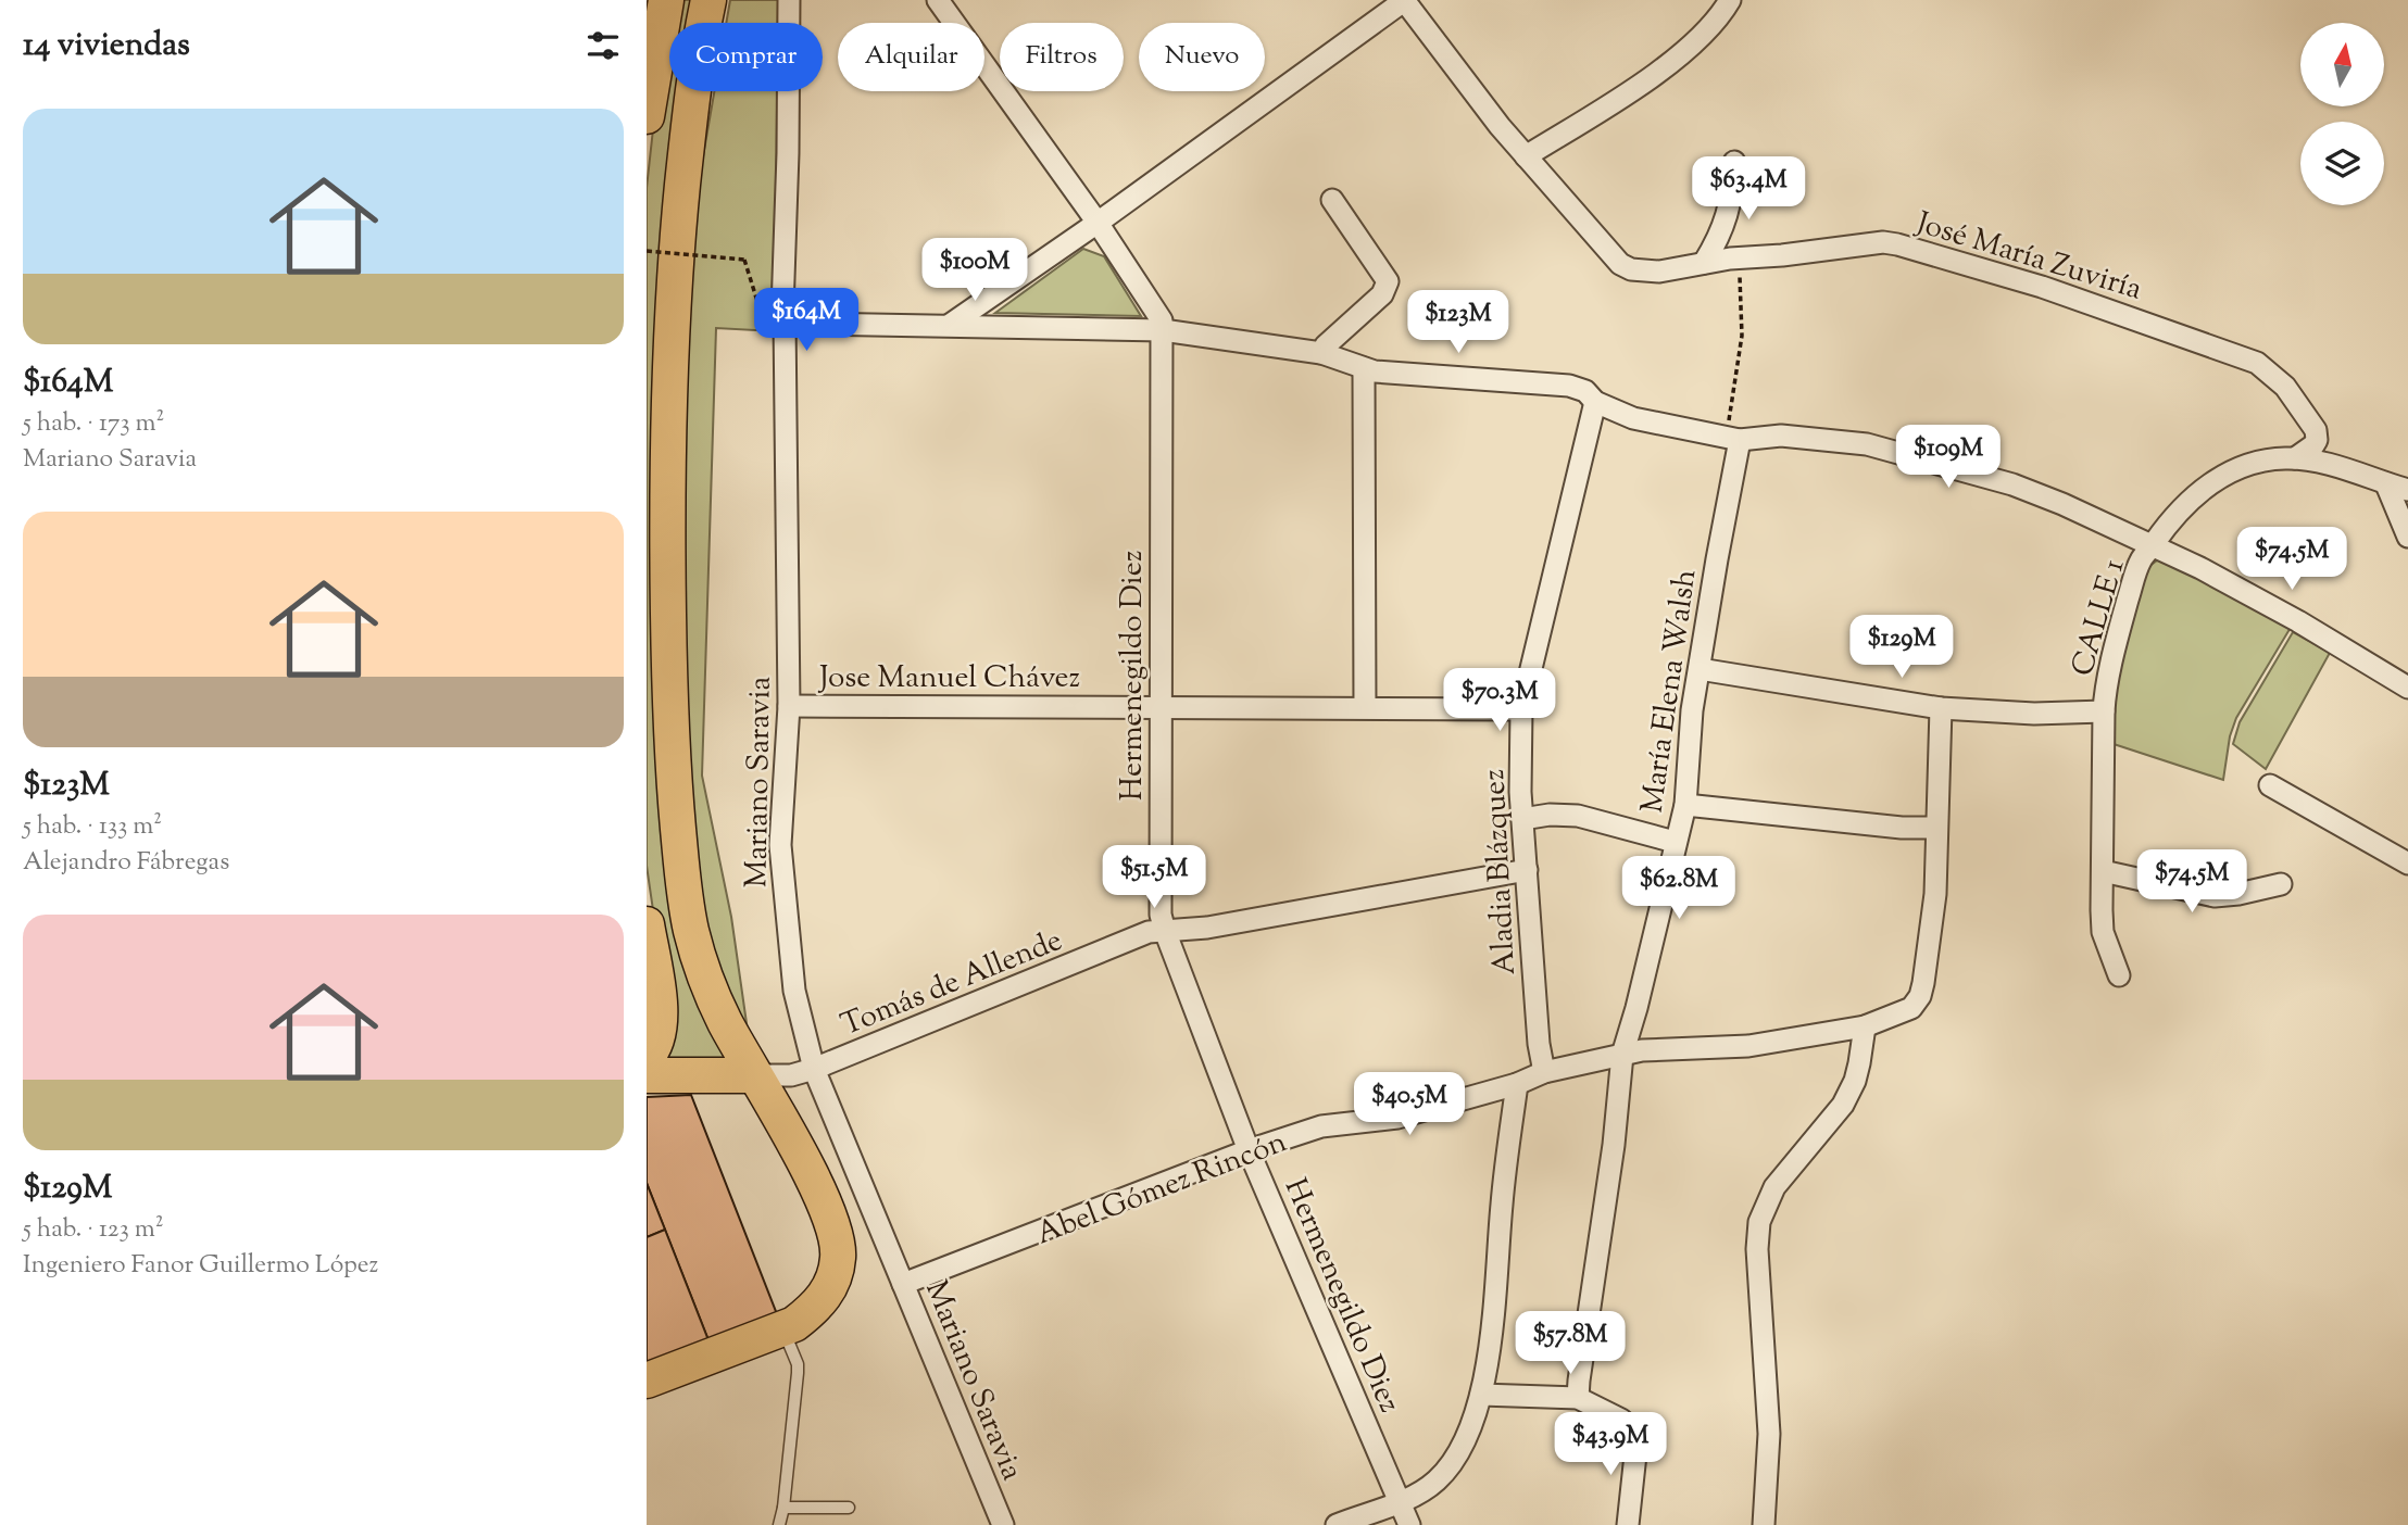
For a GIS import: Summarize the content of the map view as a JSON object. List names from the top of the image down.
{
  "streets": {
    "street": [
      "José María Zuviría",
      "CALLE 1",
      "Jose Manuel Chávez",
      "Hermenegildo Diez",
      "María Elena Walsh",
      "Mariano Saravia",
      "Aladia Blázquez",
      "Tomás de Allende",
      "Abel Gómez Rincón"
    ]
  },
  "crossings": [
    ["José María Zuviría", "CALLE 1"],
    ["Jose Manuel Chávez", "Hermenegildo Diez"],
    ["Jose Manuel Chávez", "Mariano Saravia"],
    ["Jose Manuel Chávez", "Aladia Blázquez"],
    ["Hermenegildo Diez", "Tomás de Allende"],
    ["Hermenegildo Diez", "Abel Gómez Rincón"],
    ["María Elena Walsh", "Abel Gómez Rincón"],
    ["Mariano Saravia", "Tomás de Allende"],
    ["Mariano Saravia", "Abel Gómez Rincón"],
    ["Aladia Blázquez", "Tomás de Allende"],
    ["Aladia Blázquez", "Abel Gómez Rincón"]
  ],
  "north": "top",
  "page": {
    "heading": "14 viviendas",
    "chip": [
      "Comprar",
      "Alquilar",
      "Filtros",
      "Nuevo"
    ],
    "list": [
      {
        "name": "$164M",
        "note": "5 hab. · 173 m² · Mariano Saravia"
      },
      {
        "name": "$123M",
        "note": "5 hab. · 133 m² · Alejandro Fábregas"
      },
      {
        "name": "$129M",
        "note": "5 hab. · 123 m² · Ingeniero Fanor Guillermo López"
      }
    ],
    "price": [
      "$63.4M",
      "$100M",
      "$164M",
      "$123M",
      "$109M",
      "$74.5M",
      "$129M",
      "$70.3M",
      "$51.5M",
      "$74.5M",
      "$62.8M",
      "$40.5M",
      "$57.8M",
      "$43.9M"
    ]
  }
}
